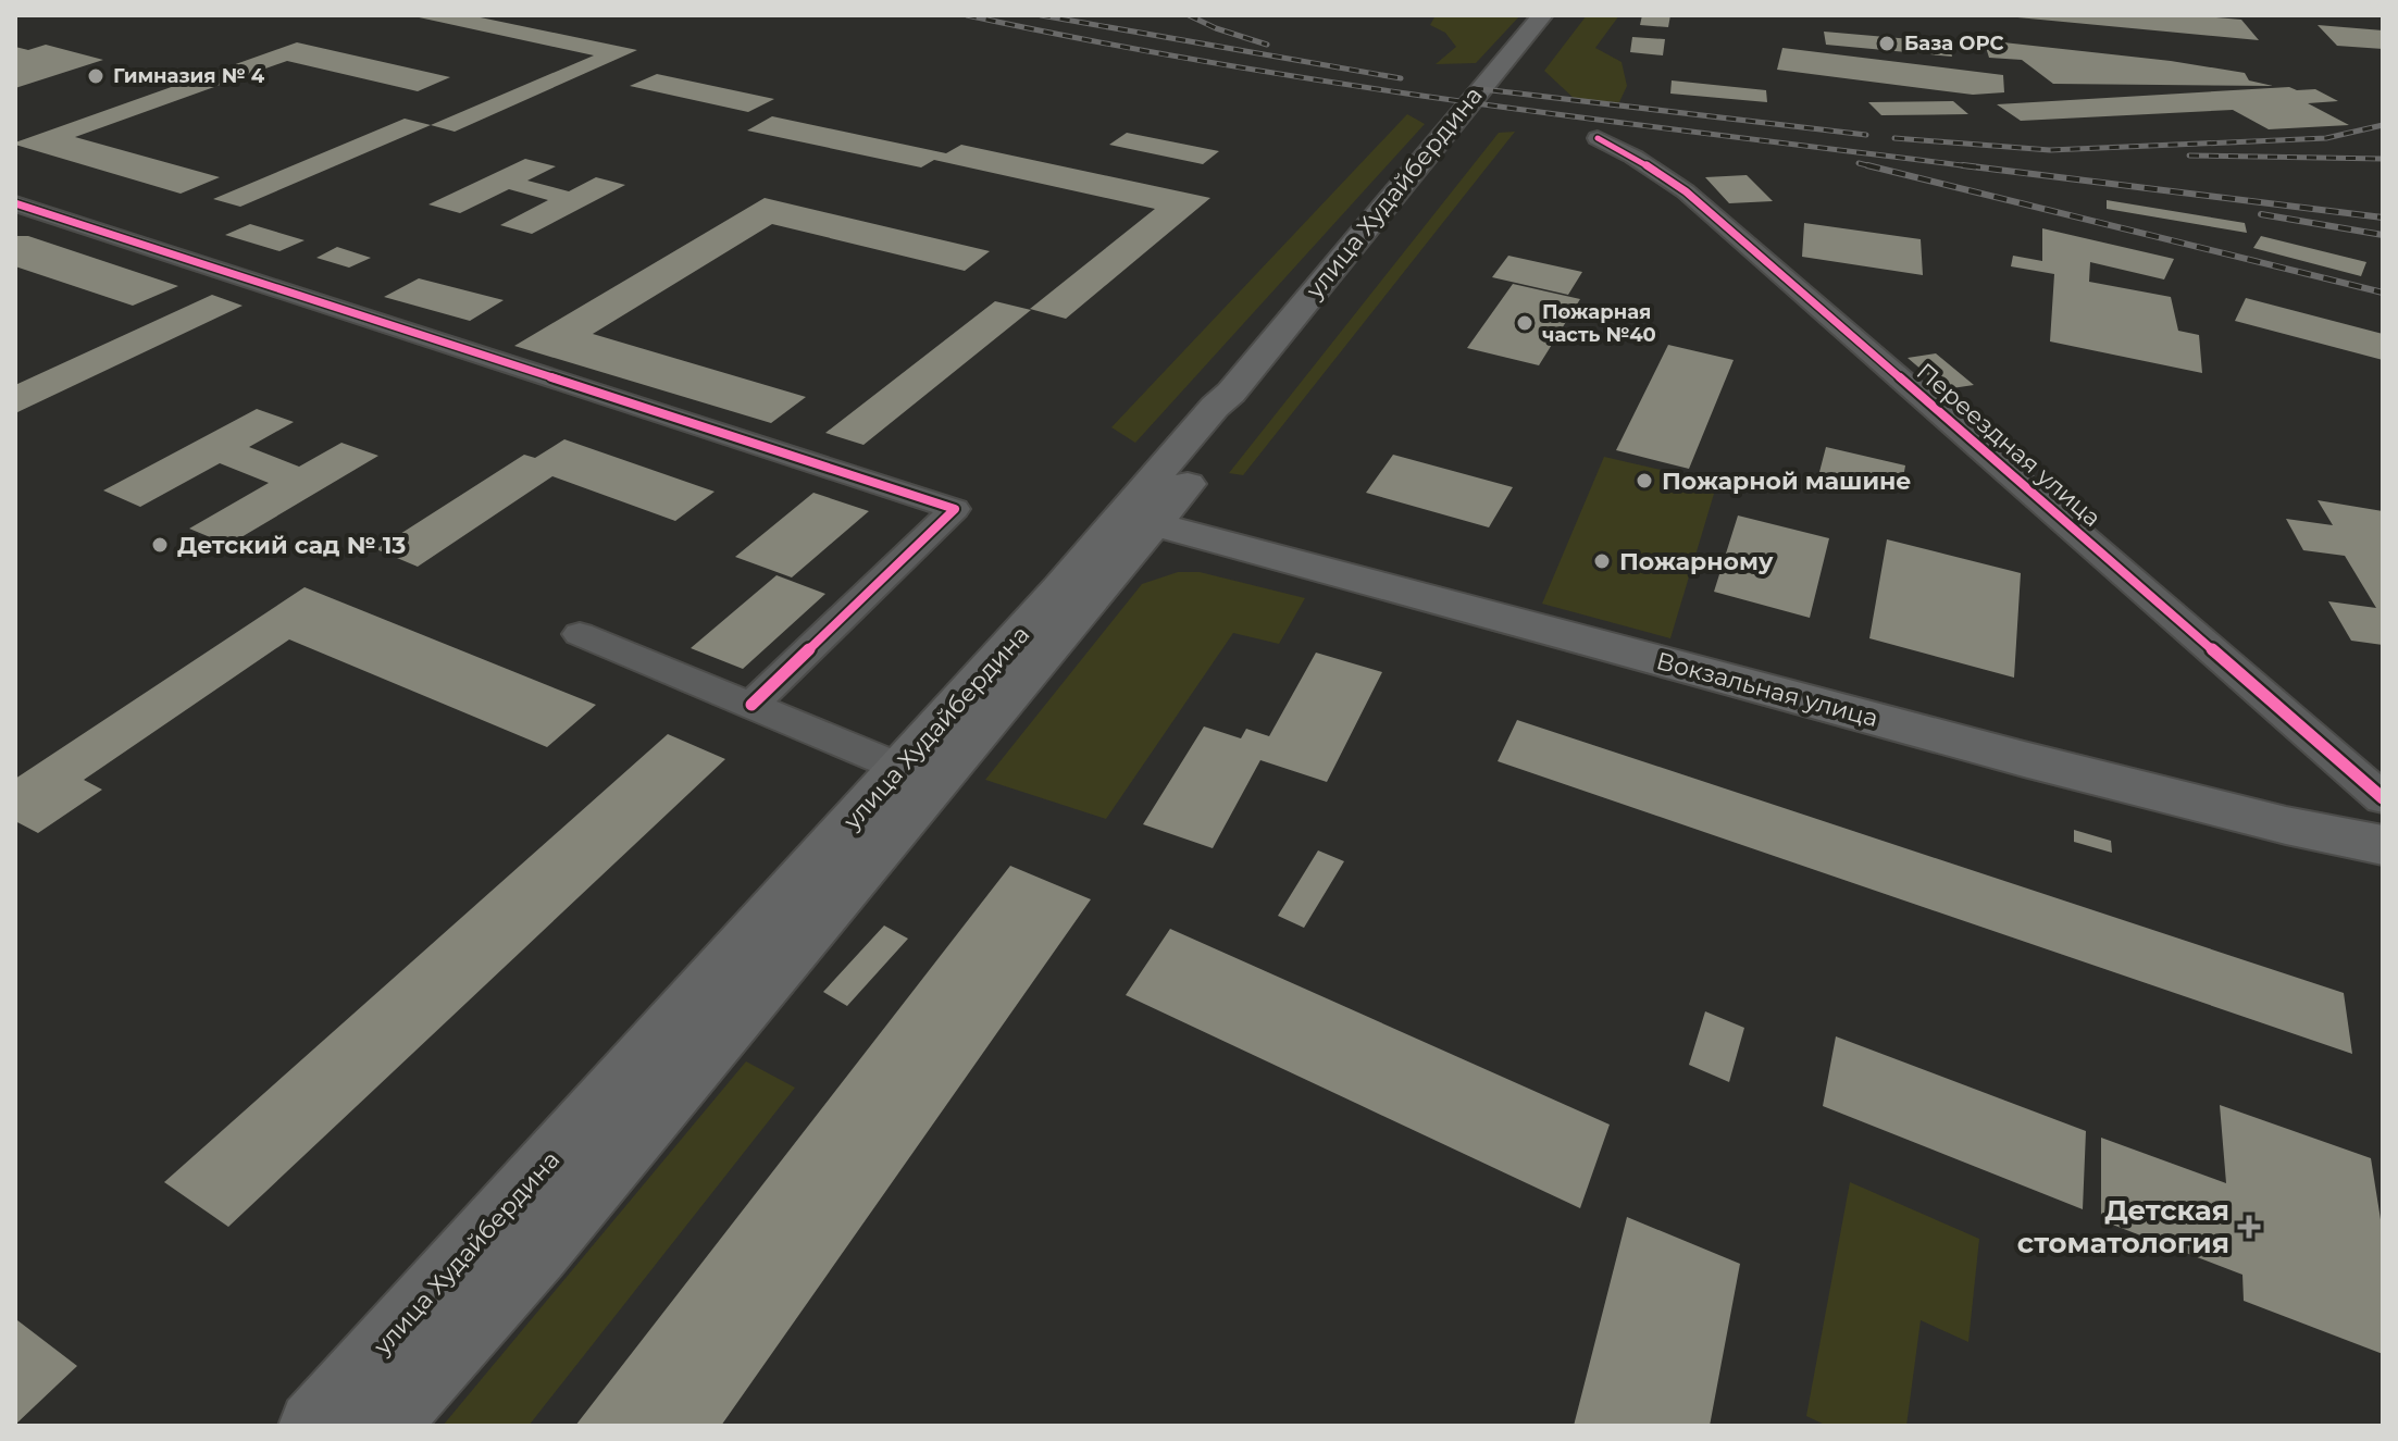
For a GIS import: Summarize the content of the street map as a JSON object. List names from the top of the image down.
{
  "streets": {
    "main road": ["улица Худайбердина", "Вокзальная улица"],
    "street": ["Переездная улица"]
  },
  "crossings": [
    ["улица Худайбердина", "Вокзальная улица"]
  ],
  "places": {
    "other": [
      "База ОРС",
      "Гимназия № 4",
      "Пожарная часть №40",
      "Пожарной машине",
      "Детский сад № 13",
      "Пожарному"
    ],
    "health": ["Детская стоматология"]
  }
}
